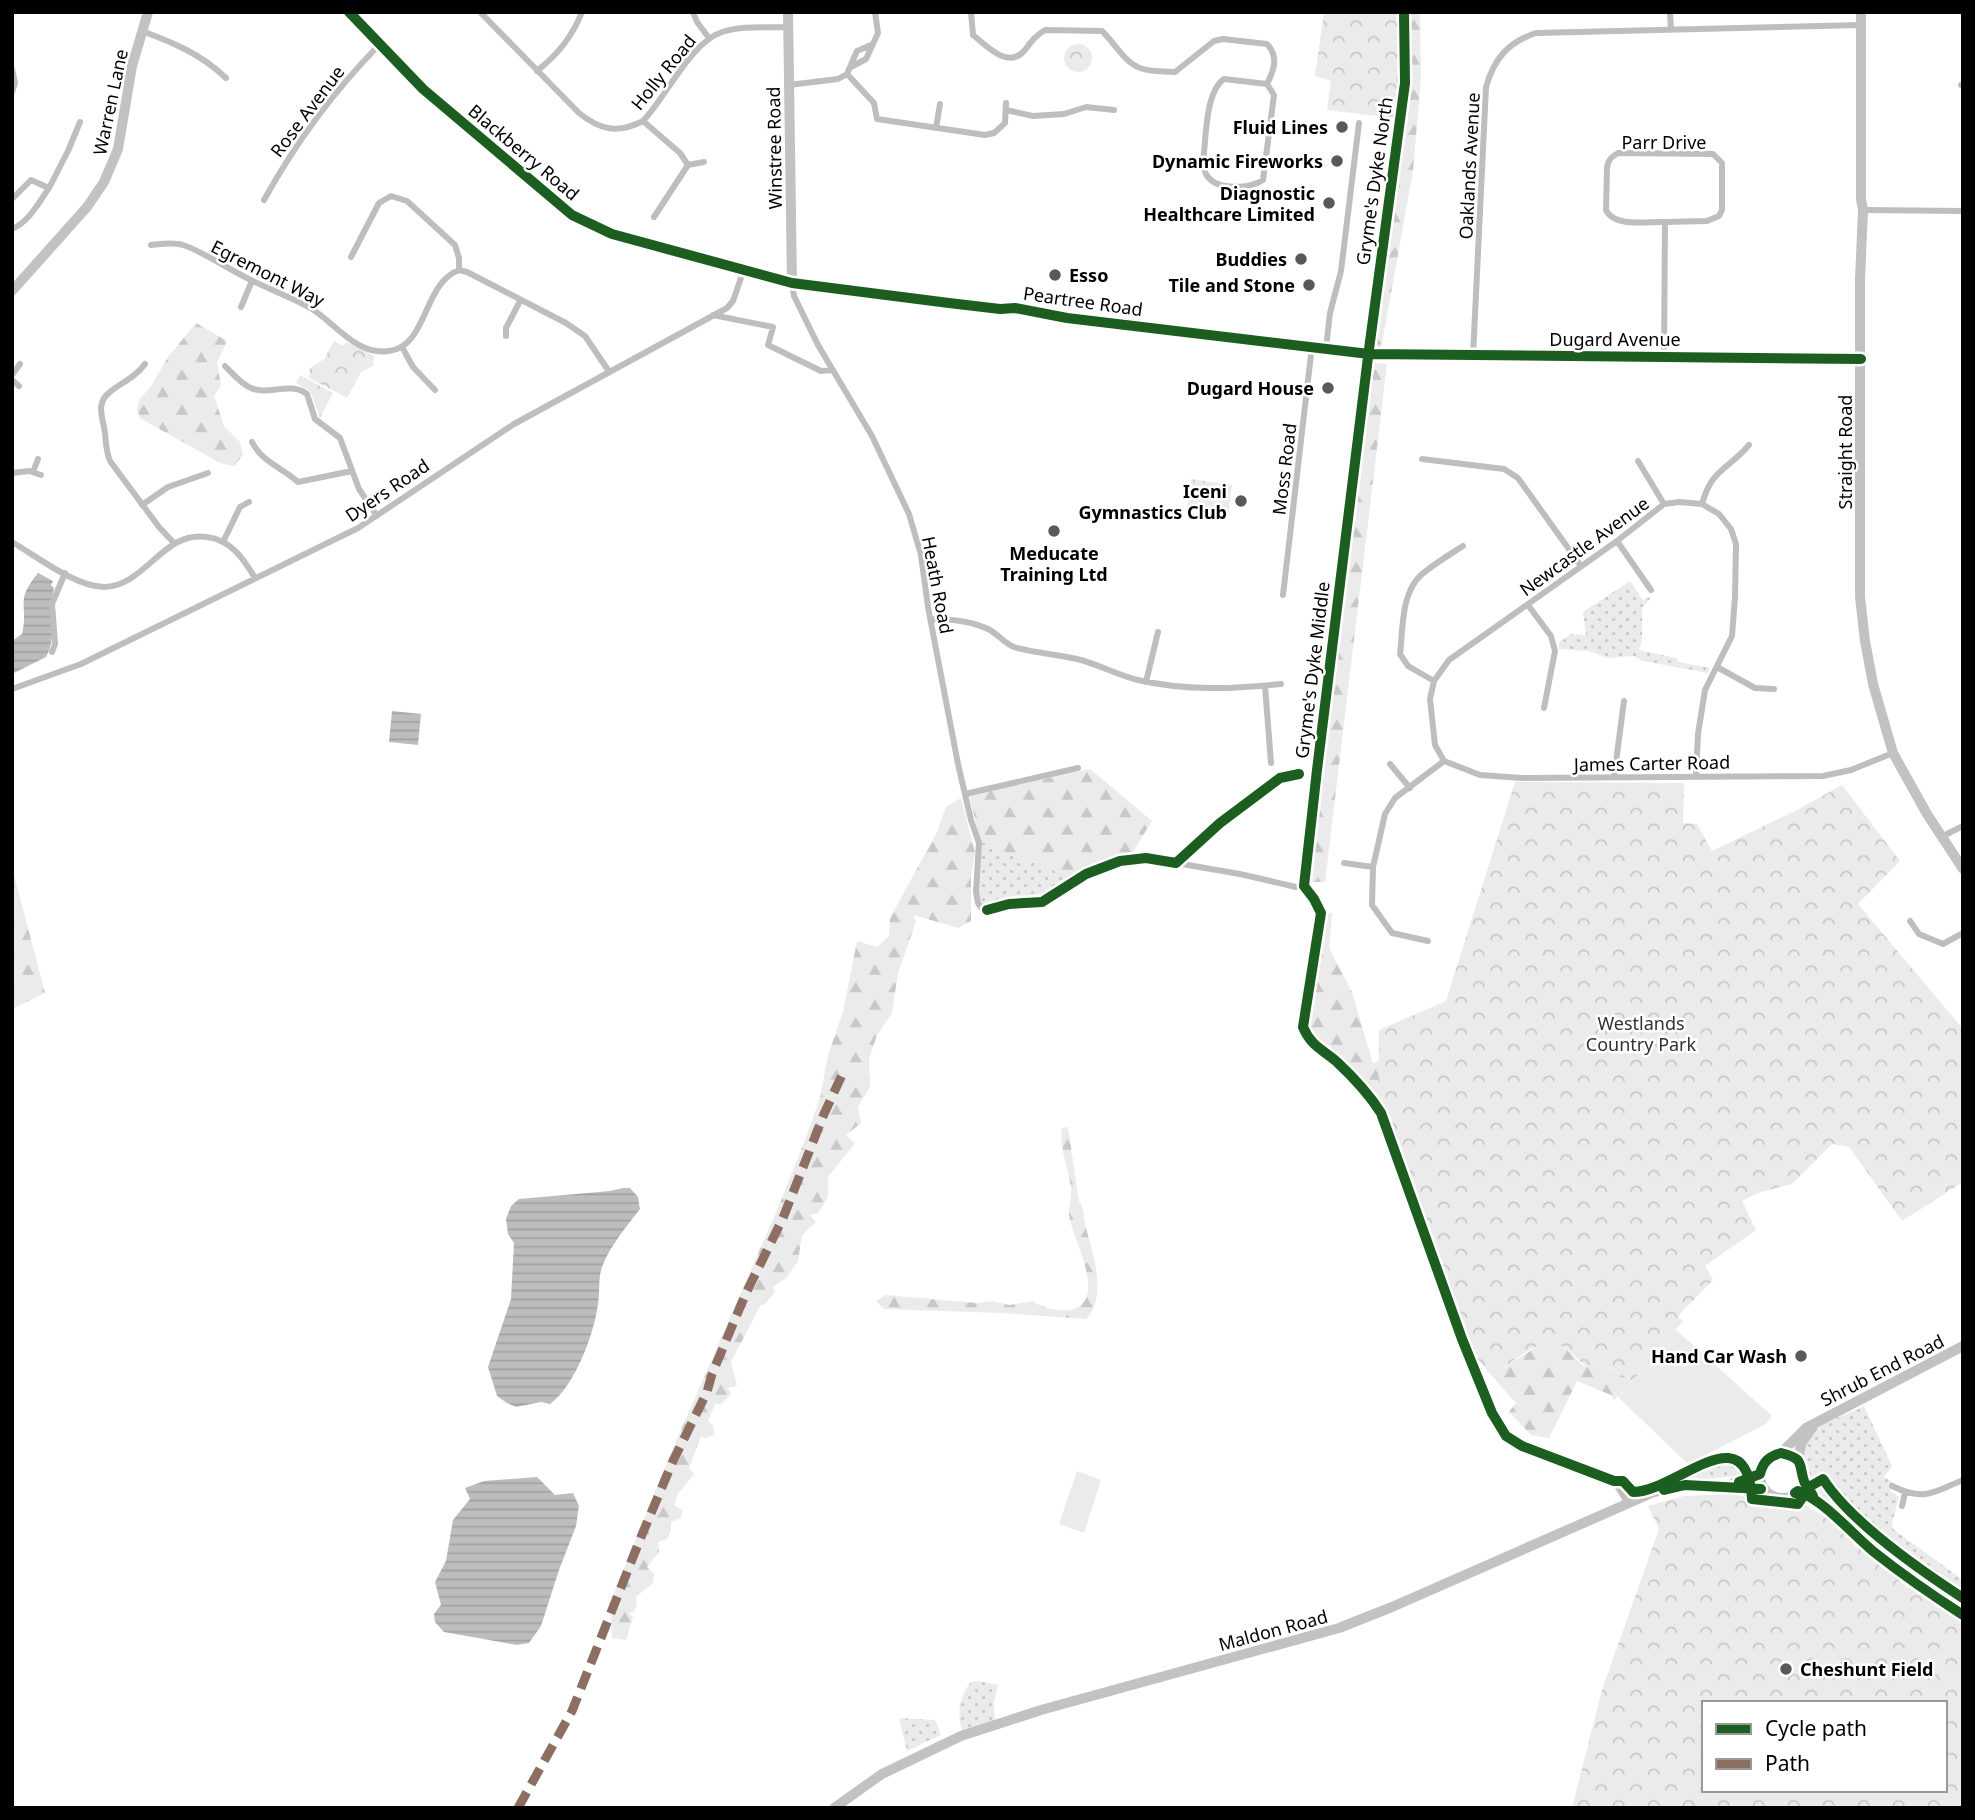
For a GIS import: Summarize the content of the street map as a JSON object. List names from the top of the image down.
{
  "streets": {
    "street": [
      "Holly Road",
      "Warren Lane",
      "Rose Avenue",
      "Parr Drive",
      "Winstree Road",
      "Blackberry Road",
      "Oaklands Avenue",
      "Egremont Way",
      "Peartree Road",
      "Dugard Avenue",
      "Straight Road",
      "Moss Road",
      "Dyers Road",
      "Newcastle Avenue",
      "Heath Road",
      "James Carter Road",
      "Shrub End Road",
      "Maldon Road"
    ],
    "cycle path": ["Gryme's Dyke North"]
  },
  "crossings": [
    ["Holly Road", "Winstree Road"],
    ["Rose Avenue", "Blackberry Road"],
    ["Winstree Road", "Blackberry Road"],
    ["Winstree Road", "Peartree Road"],
    ["Winstree Road", "Heath Road"],
    ["Blackberry Road", "Peartree Road"],
    ["Blackberry Road", "Dyers Road"],
    ["Blackberry Road", "Heath Road"],
    ["Oaklands Avenue", "Dugard Avenue"],
    ["Oaklands Avenue", "Straight Road"],
    ["Peartree Road", "Dugard Avenue"],
    ["Peartree Road", "Moss Road"],
    ["Peartree Road", "Heath Road"],
    ["Dugard Avenue", "Straight Road"],
    ["Straight Road", "James Carter Road"],
    ["Shrub End Road", "Maldon Road"]
  ],
  "parks": ["Westlands Country Park"],
  "places": [
    "Fluid Lines",
    "Dynamic Fireworks",
    "Diagnostic Healthcare Limited",
    "Buddies",
    "Esso",
    "Tile and Stone",
    "Dugard House",
    "Iceni Gymnastics Club",
    "Meducate Training Ltd",
    "Hand Car Wash",
    "Cheshunt Field"
  ],
  "legend": ["Cycle path", "Path"]
}
